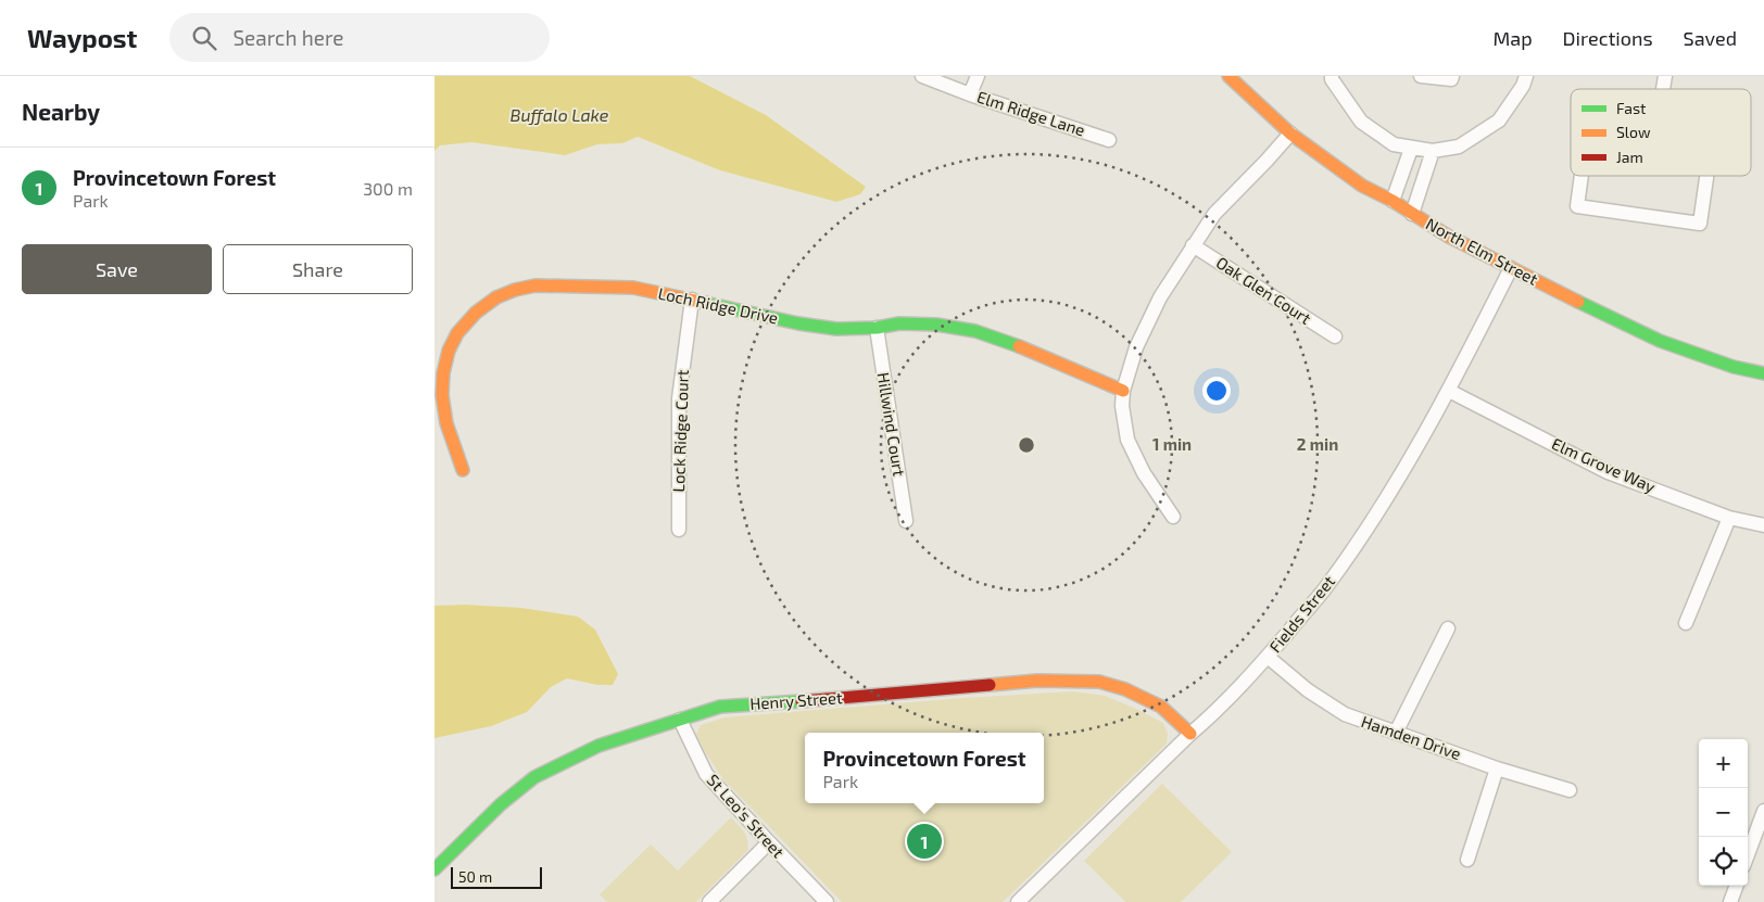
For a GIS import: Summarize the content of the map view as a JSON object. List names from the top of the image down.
{
  "streets": {
    "street": [
      "Elm Ridge Lane",
      "North Elm Street",
      "Oak Glen Court",
      "Loch Ridge Drive",
      "Hillwind Court",
      "Lock Ridge Court",
      "Elm Grove Way",
      "Fields Street",
      "Henry Street",
      "Hamden Drive",
      "St Leo's Street"
    ]
  },
  "crossings": [
    ["North Elm Street", "Fields Street"],
    ["Loch Ridge Drive", "Hillwind Court"],
    ["Loch Ridge Drive", "Lock Ridge Court"],
    ["Elm Grove Way", "Fields Street"],
    ["Fields Street", "Henry Street"],
    ["Fields Street", "Hamden Drive"],
    ["Henry Street", "St Leo's Street"]
  ],
  "water": ["Buffalo Lake"],
  "legend": ["Fast", "Slow", "Jam"],
  "scale_bar": "50 m",
  "page": {
    "header": "Waypost",
    "search": "Search here",
    "nav": ["Map", "Directions", "Saved"],
    "heading": "Nearby",
    "list": [
      {
        "mark": "1",
        "name": "Provincetown Forest",
        "note": "Park",
        "value": "300 m"
      }
    ],
    "buttons": ["Save", "Share"],
    "popup": ["Provincetown Forest", "Park"],
    "map_buttons": ["+", "−"],
    "pins": "1",
    "scale": "50 m"
  },
  "rings": ["1 min", "2 min"]
}
